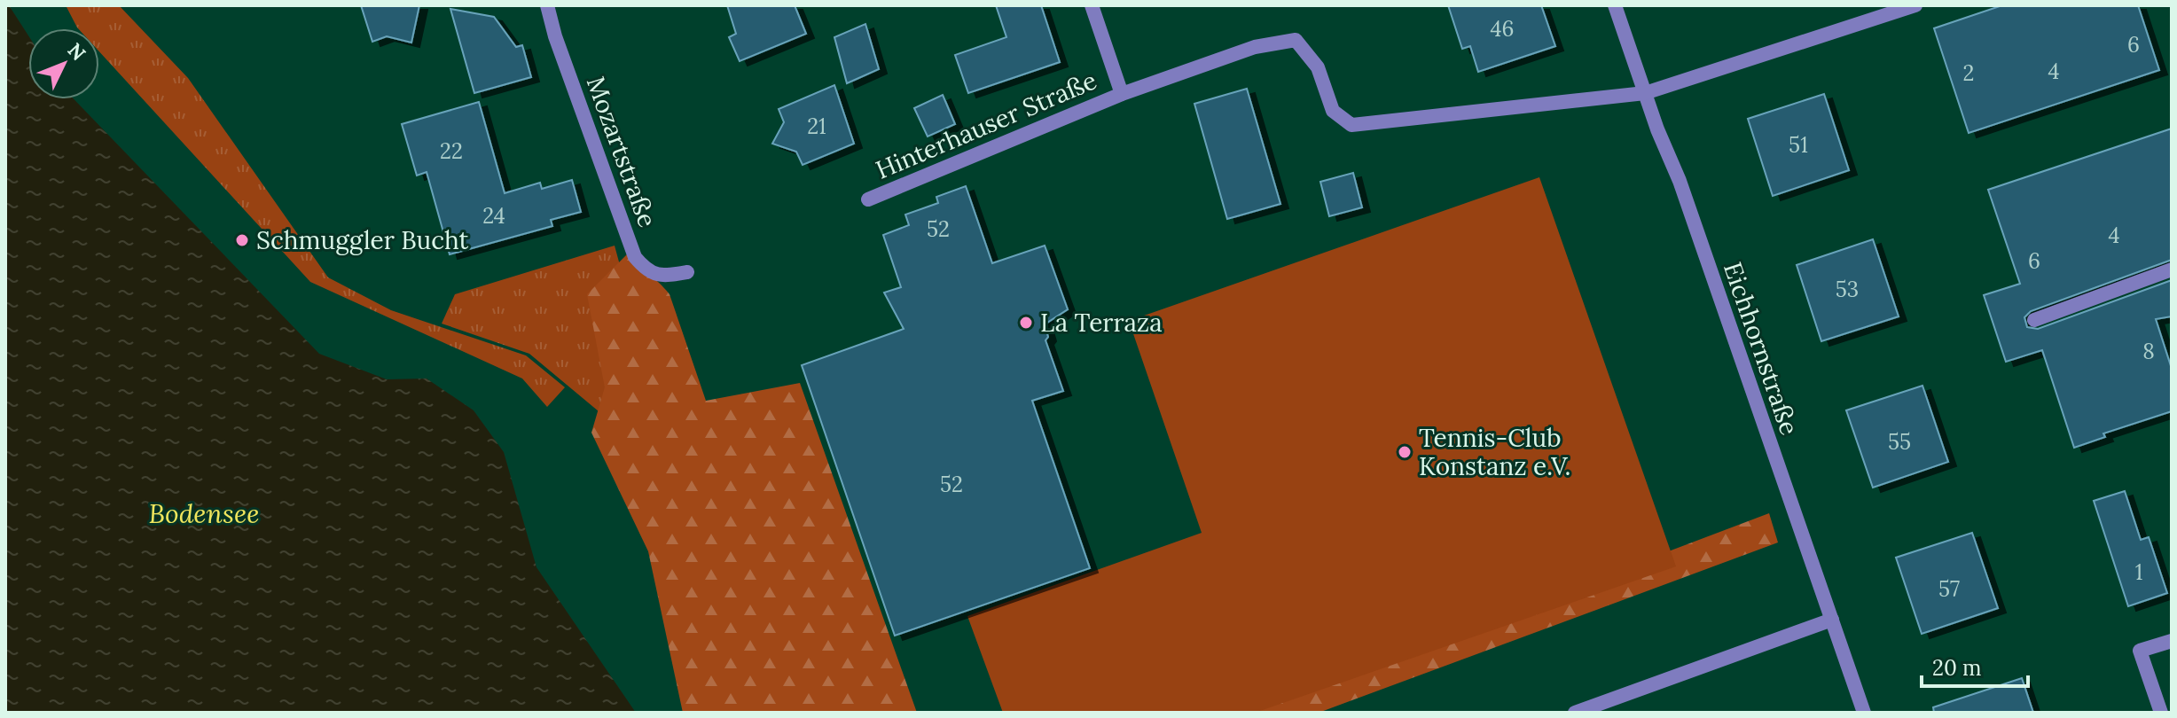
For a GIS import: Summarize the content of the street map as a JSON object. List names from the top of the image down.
{
  "streets": {
    "street": ["Hinterhauser Straße", "Mozartstraße", "Eichhornstraße"]
  },
  "crossings": [
    ["Hinterhauser Straße", "Eichhornstraße"]
  ],
  "water": ["Bodensee"],
  "places": ["Schmuggler Bucht", "La Terraza", "Tennis-Club Konstanz e.V."],
  "house_numbers": [
    "46",
    "6",
    "4",
    "2",
    "21",
    "51",
    "22",
    "24",
    "52",
    "4",
    "6",
    "53",
    "8",
    "55",
    "52",
    "1",
    "57"
  ],
  "scale_bar": "20 m",
  "north": "top right"
}
